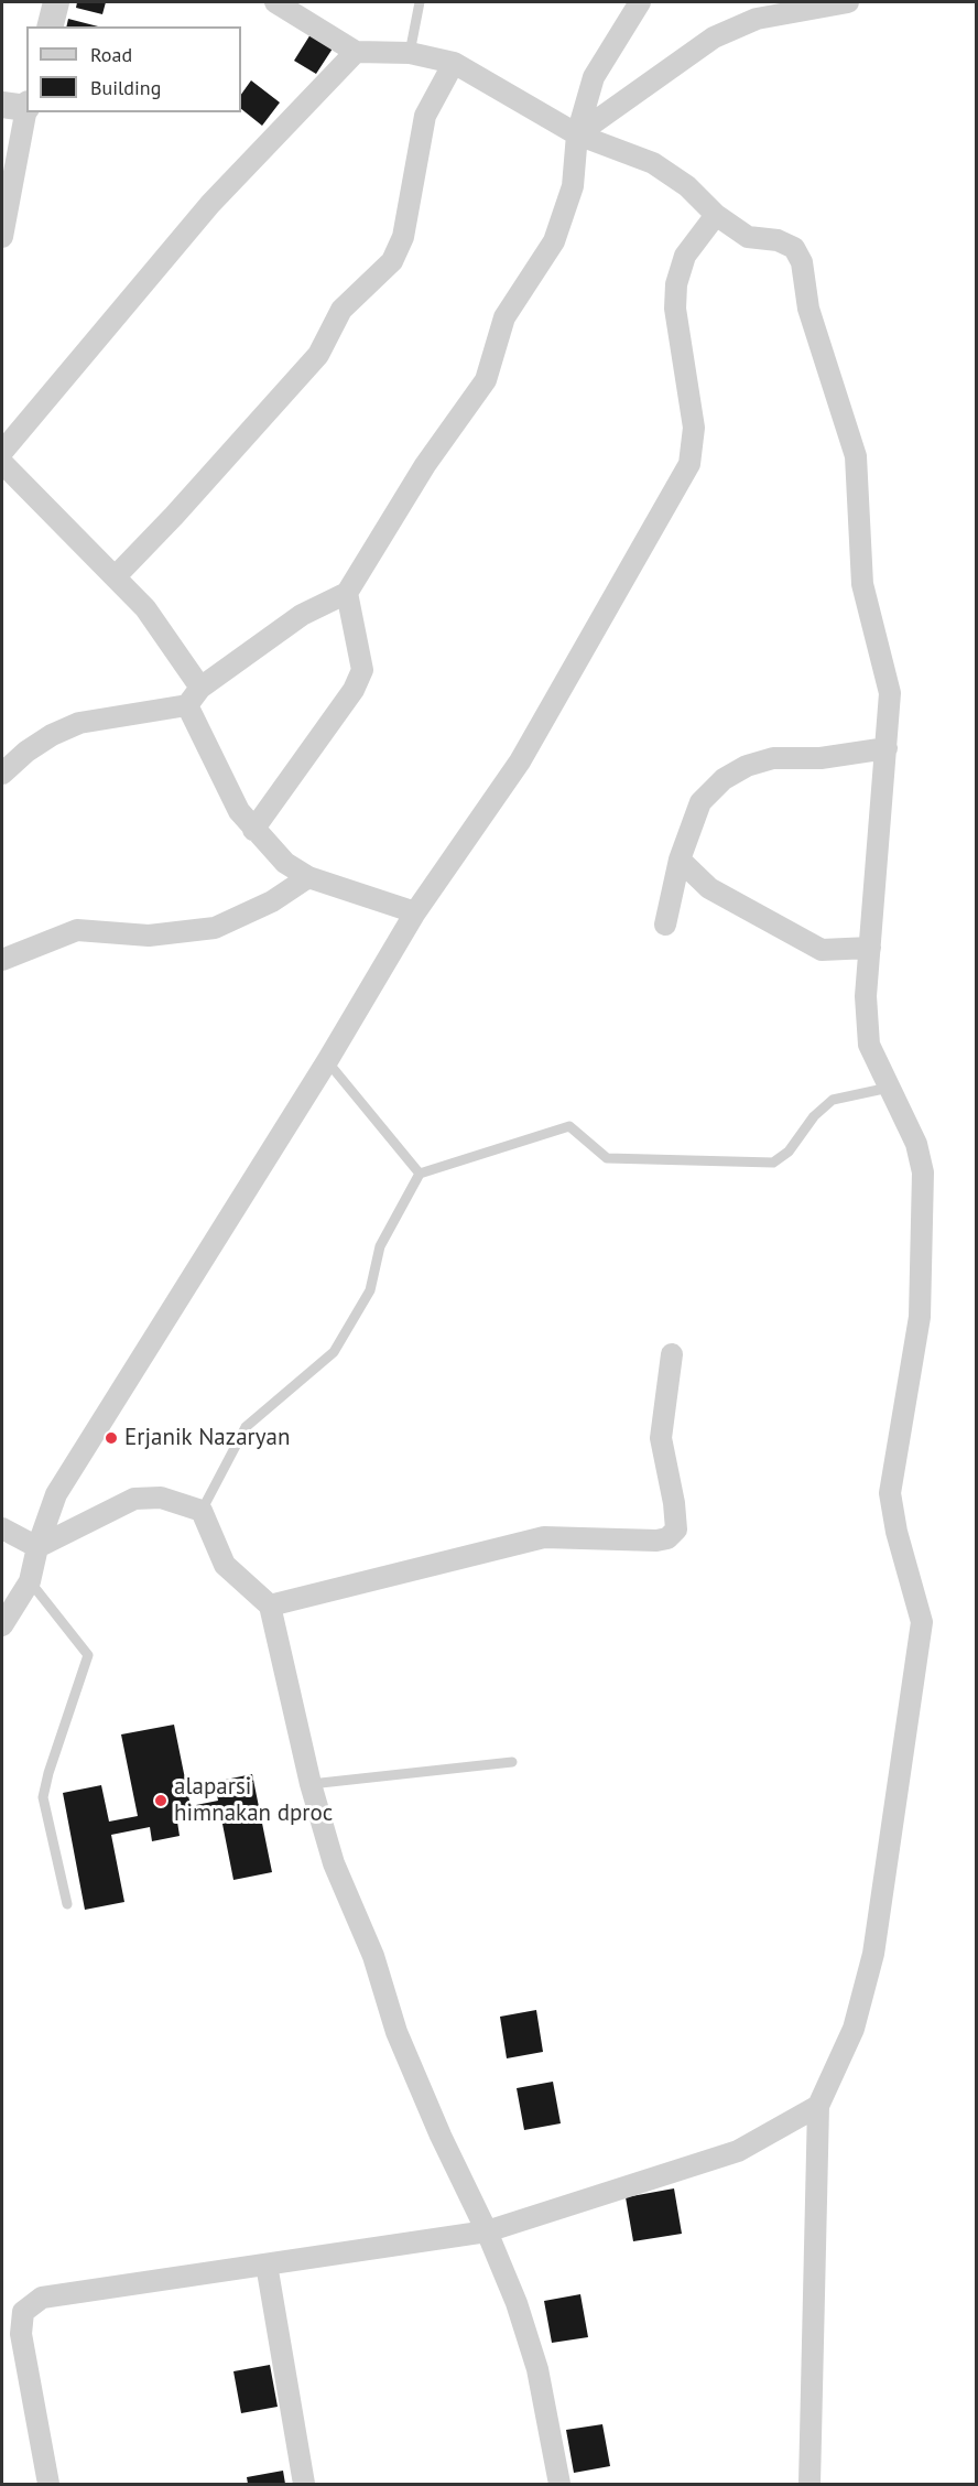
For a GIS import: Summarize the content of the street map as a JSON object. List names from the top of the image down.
{
  "places": ["Erjanik Nazaryan", "alaparsi himnakan dproc"],
  "legend": ["Road", "Building"]
}
